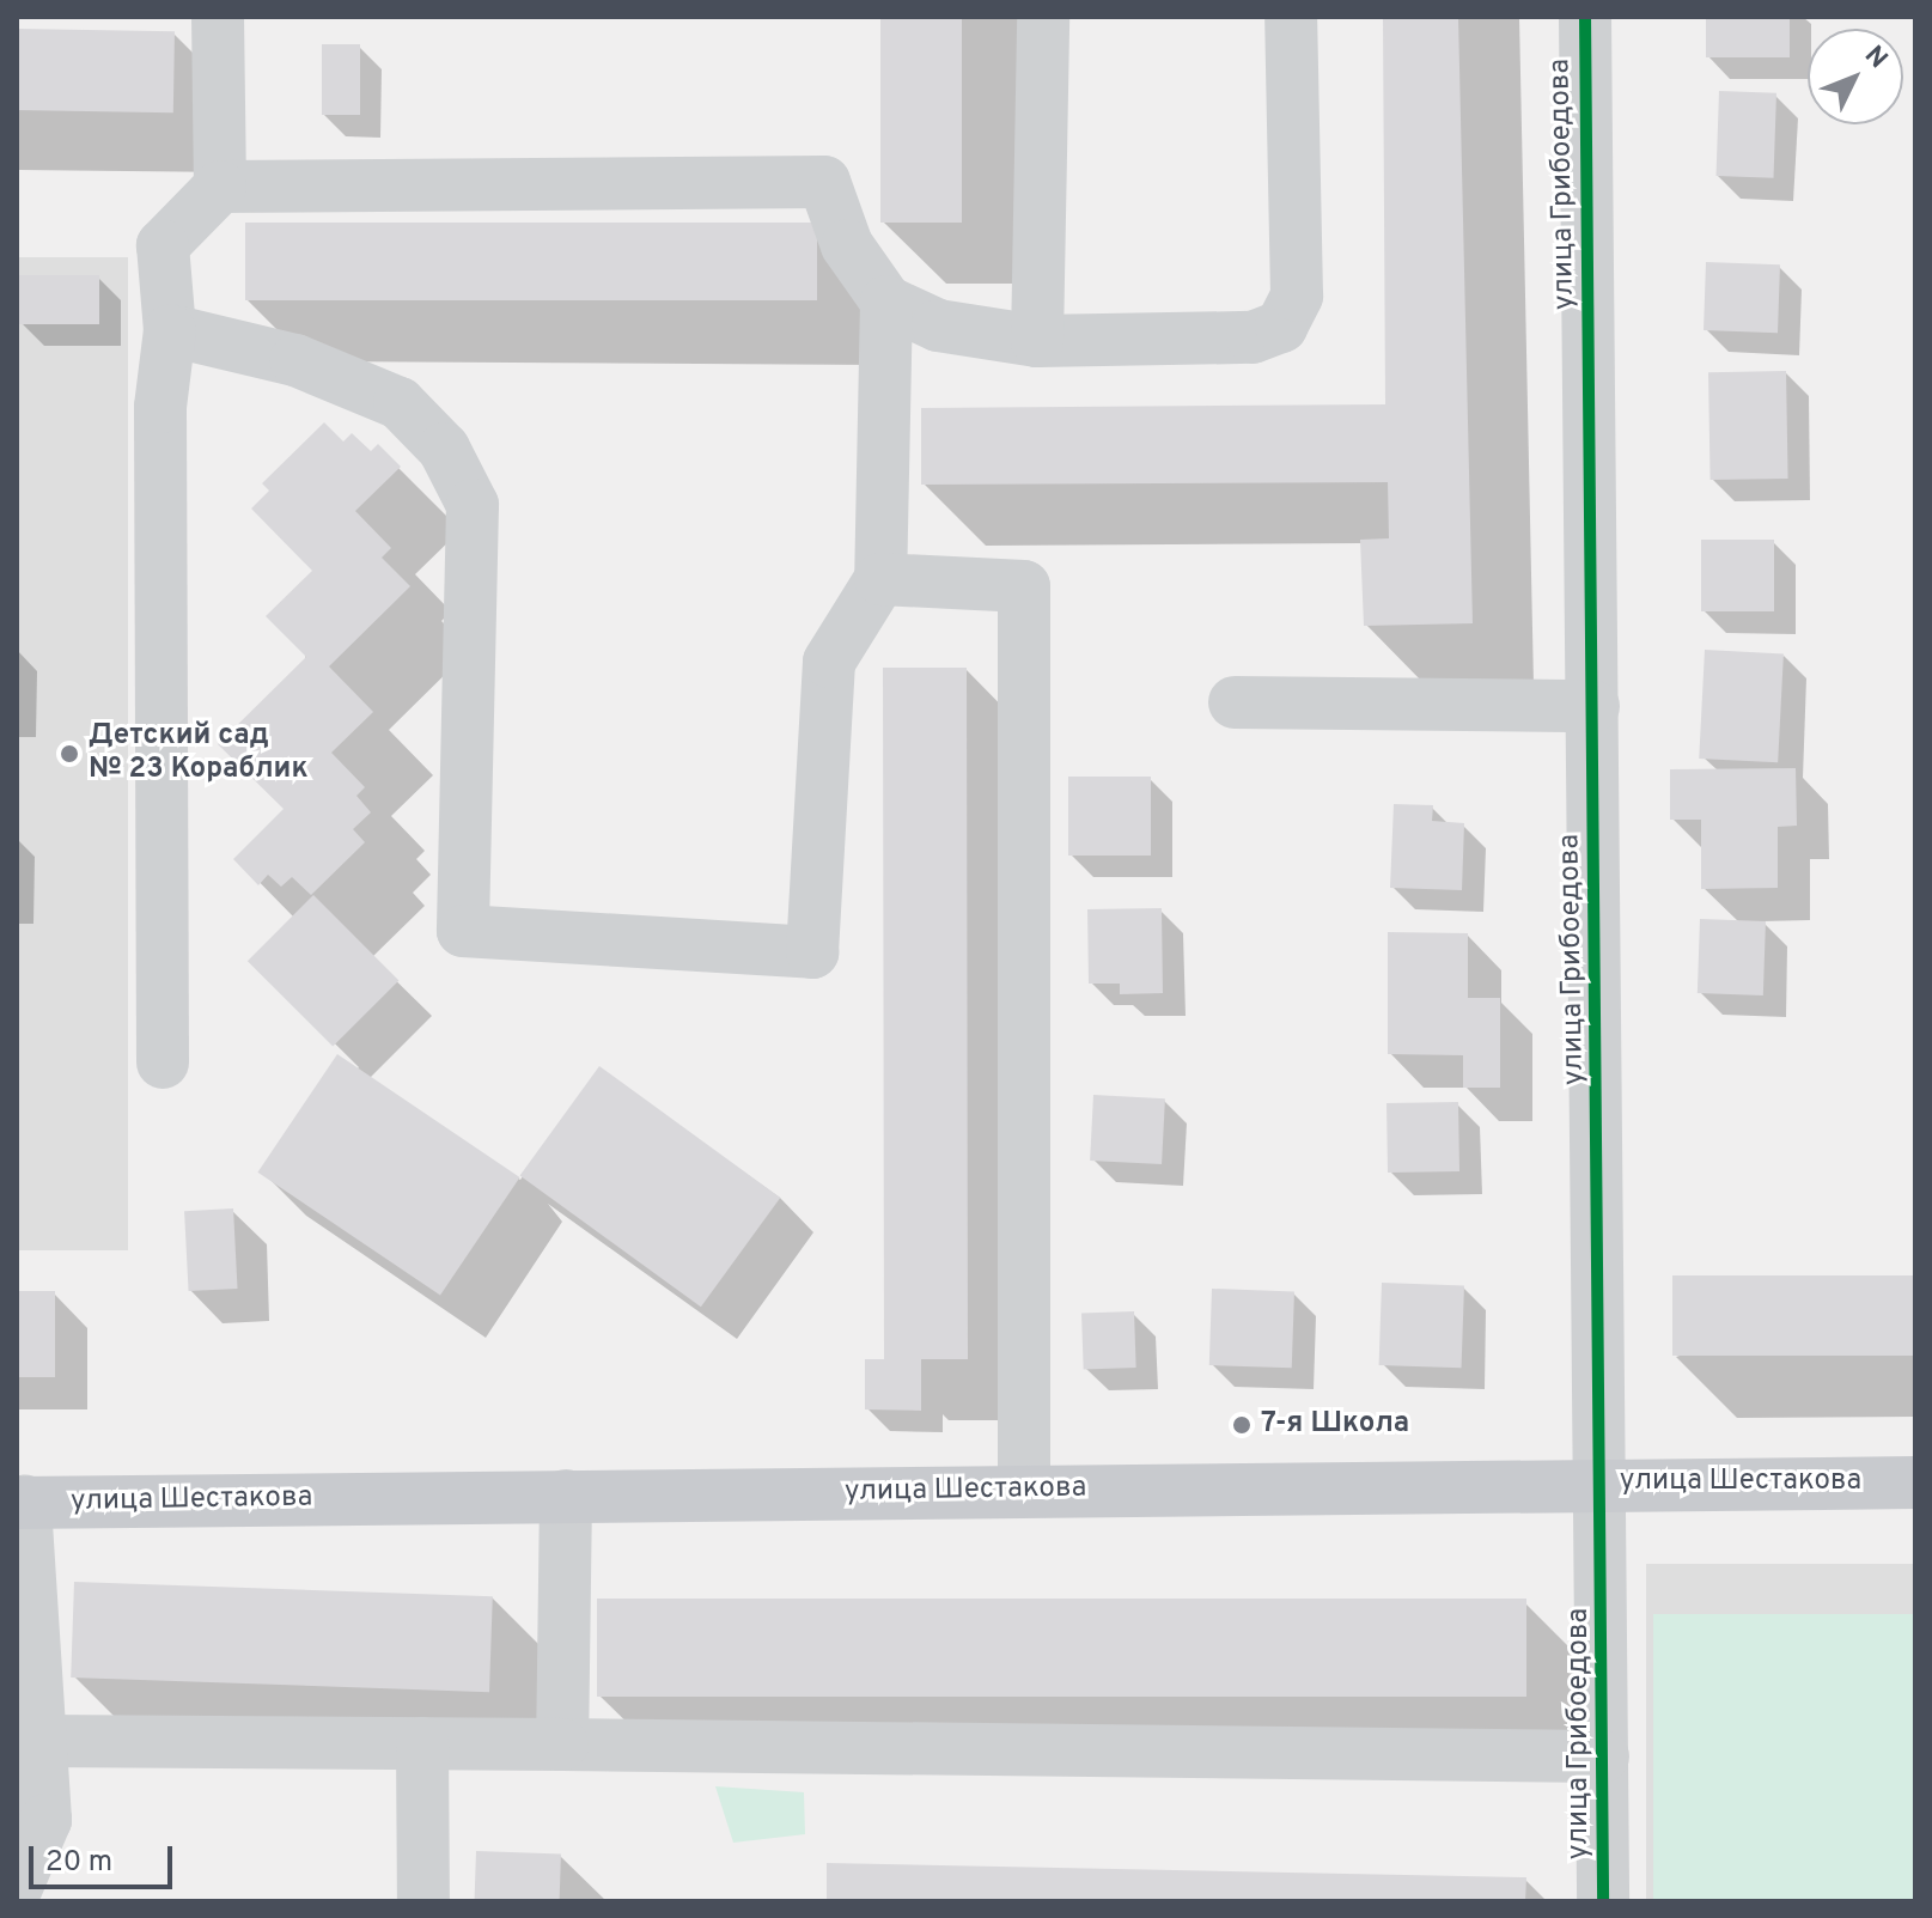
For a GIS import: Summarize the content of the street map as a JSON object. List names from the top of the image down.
{
  "streets": {
    "main road": ["улица Шестакова"],
    "street": ["улица Грибоедова"]
  },
  "crossings": [
    ["улица Грибоедова", "улица Шестакова"]
  ],
  "places": ["Детский сад № 23 Кораблик", "7-я Школа"],
  "scale_bar": "20 m",
  "north": "top right"
}
